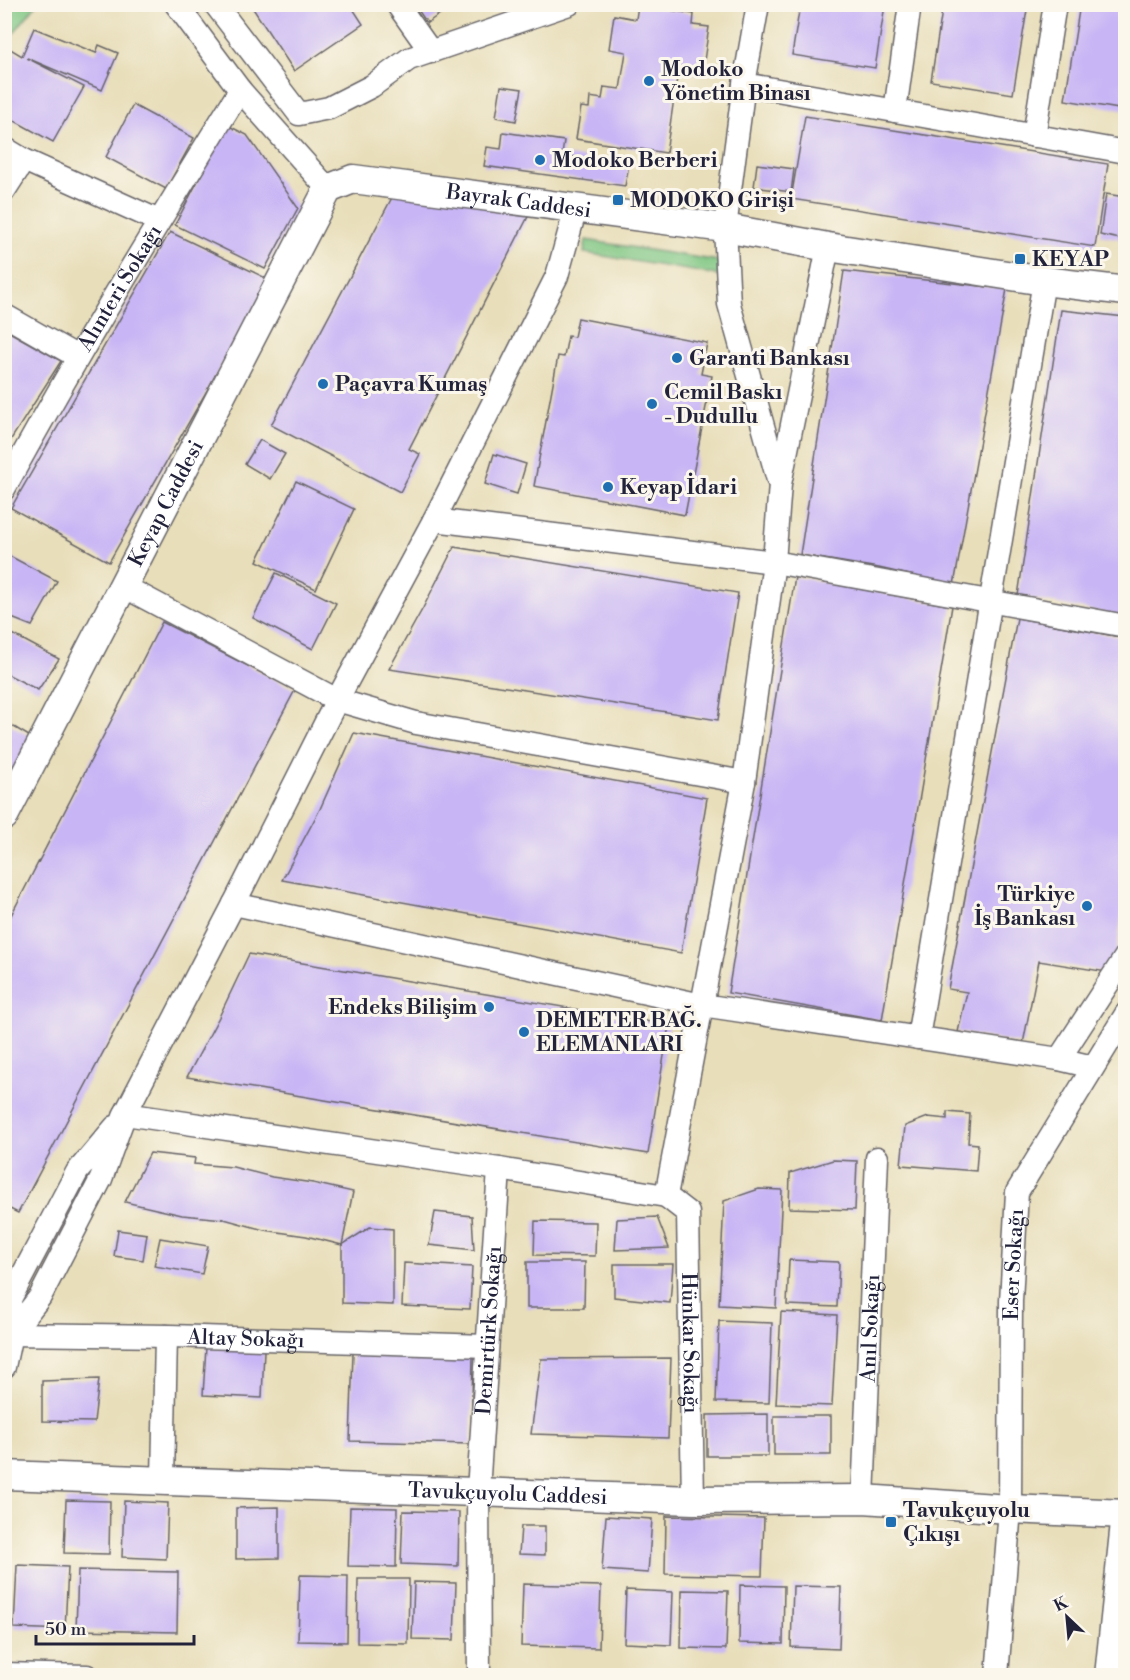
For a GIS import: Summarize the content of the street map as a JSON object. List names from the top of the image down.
{
  "streets": {
    "main road": ["Bayrak Caddesi", "Keyap Caddesi", "Tavukçuyolu Caddesi"],
    "street": [
      "Alınteri Sokağı",
      "Eser Sokağı",
      "Anıl Sokağı",
      "Demirtürk Sokağı",
      "Altay Sokağı",
      "Hünkar Sokağı"
    ]
  },
  "crossings": [
    ["Bayrak Caddesi", "Keyap Caddesi"],
    ["Eser Sokağı", "Tavukçuyolu Caddesi"],
    ["Anıl Sokağı", "Tavukçuyolu Caddesi"],
    ["Demirtürk Sokağı", "Altay Sokağı"],
    ["Demirtürk Sokağı", "Tavukçuyolu Caddesi"],
    ["Hünkar Sokağı", "Tavukçuyolu Caddesi"]
  ],
  "places": {
    "other": [
      "Modoko Yönetim Binası",
      "Modoko Berberi",
      "Garanti Bankası",
      "Paçavra Kumaş",
      "Cemil Baskı - Dudullu",
      "Keyap İdari",
      "Türkiye İş Bankası",
      "Endeks Bilişim",
      "DEMETER BAĞ. ELEMANLARI"
    ],
    "transit": ["MODOKO Girişi", "KEYAP", "Tavukçuyolu Çıkışı"]
  },
  "scale_bar": "50 m",
  "north": "top left"
}
